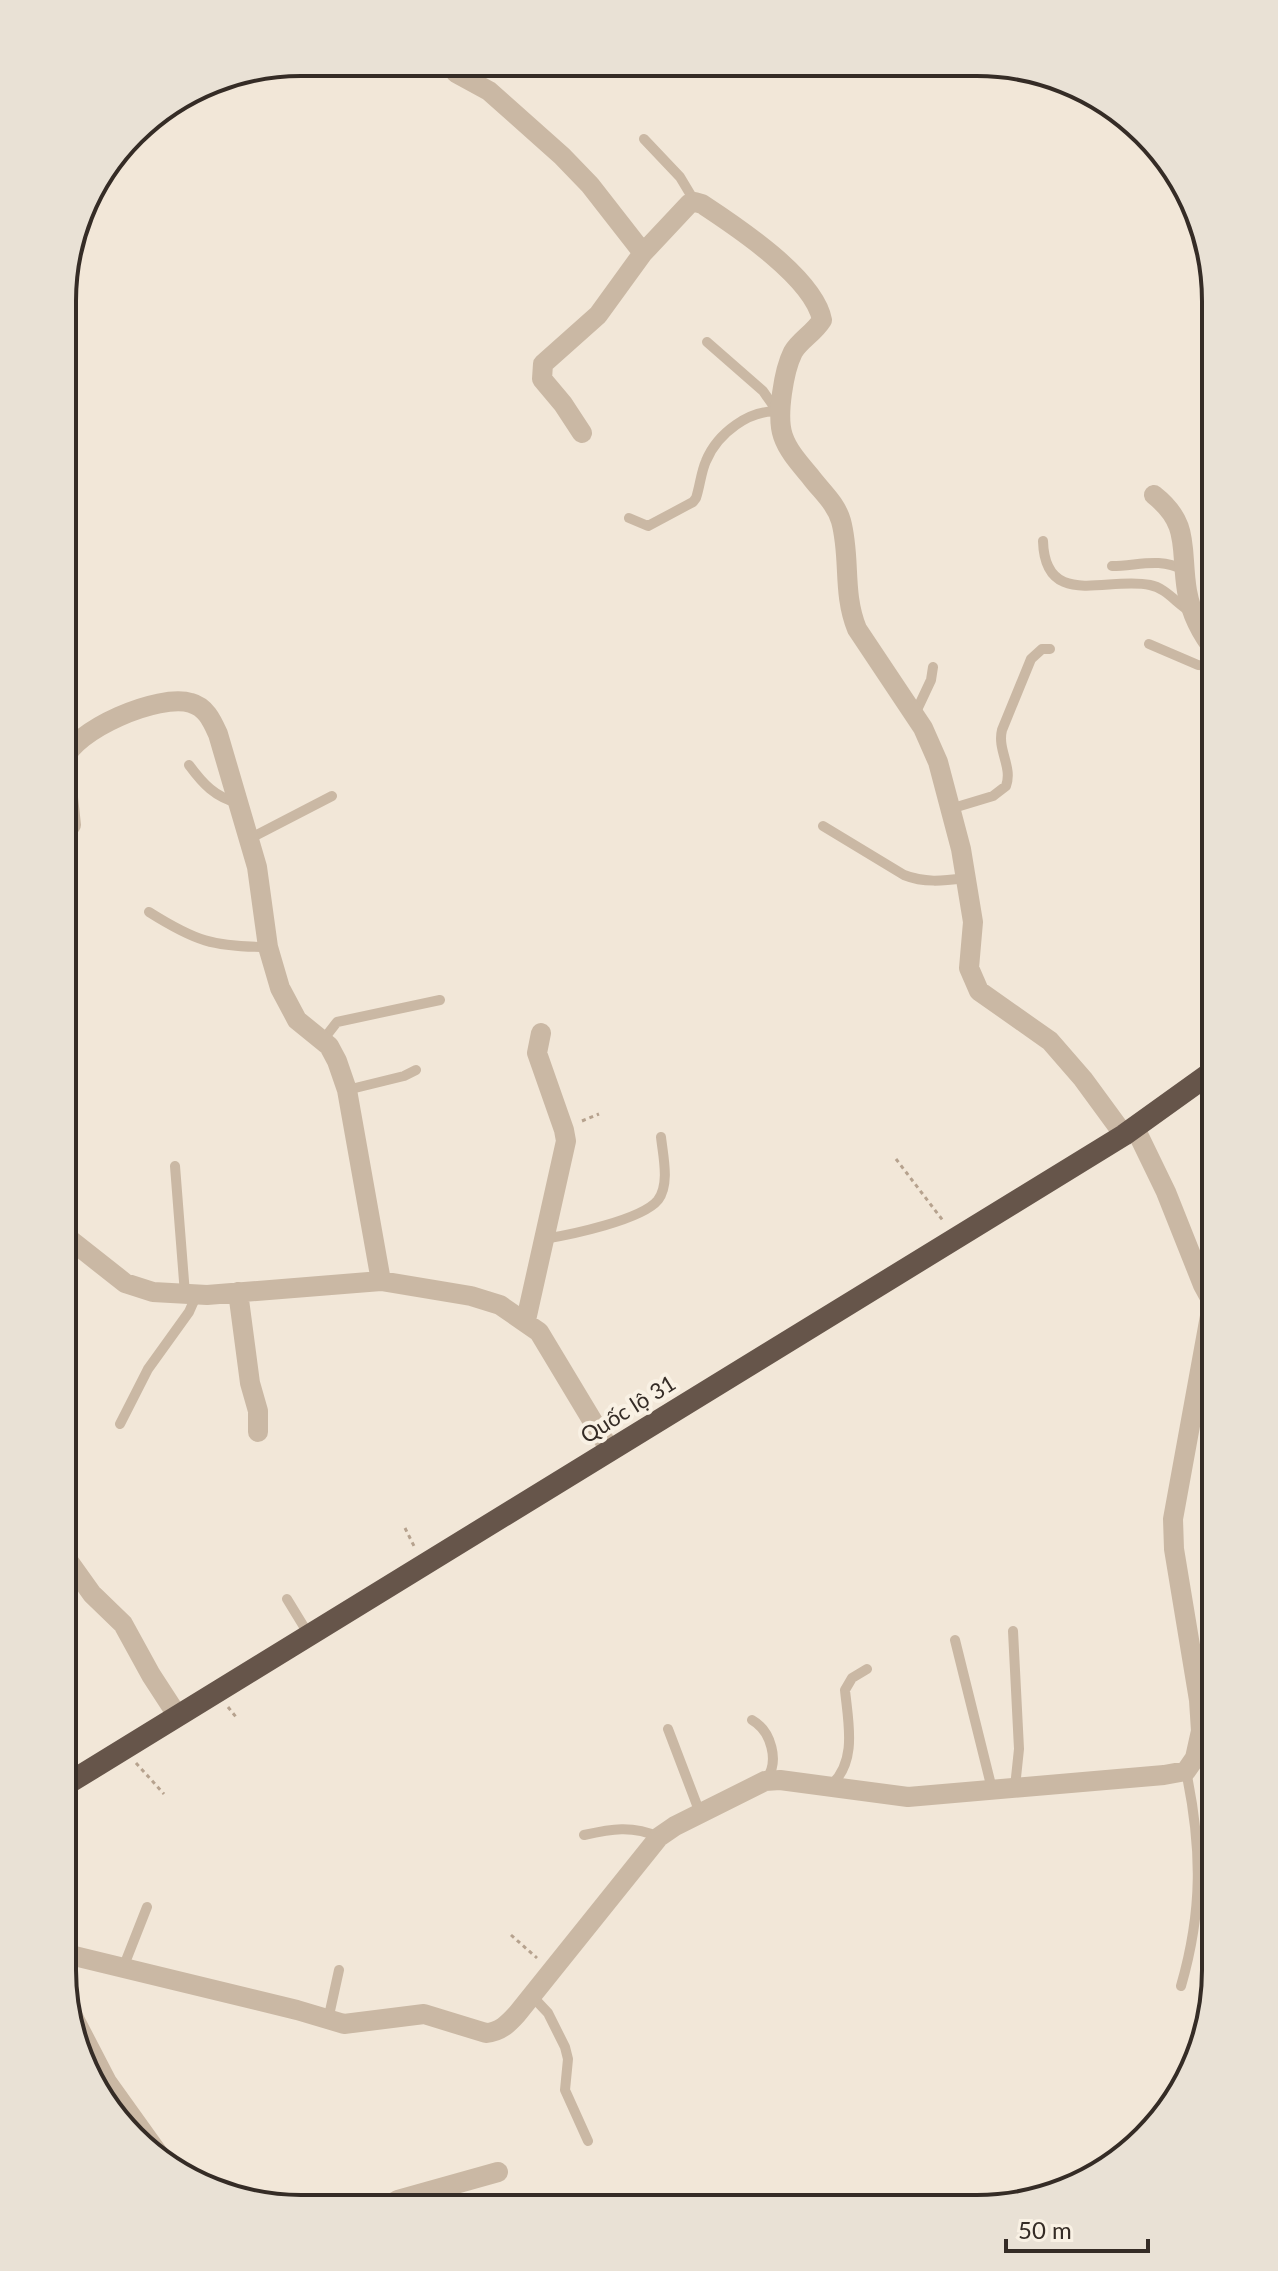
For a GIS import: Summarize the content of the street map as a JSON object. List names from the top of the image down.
{
  "streets": {
    "highway": ["Quốc lộ 31"]
  },
  "scale_bar": "50 m"
}
